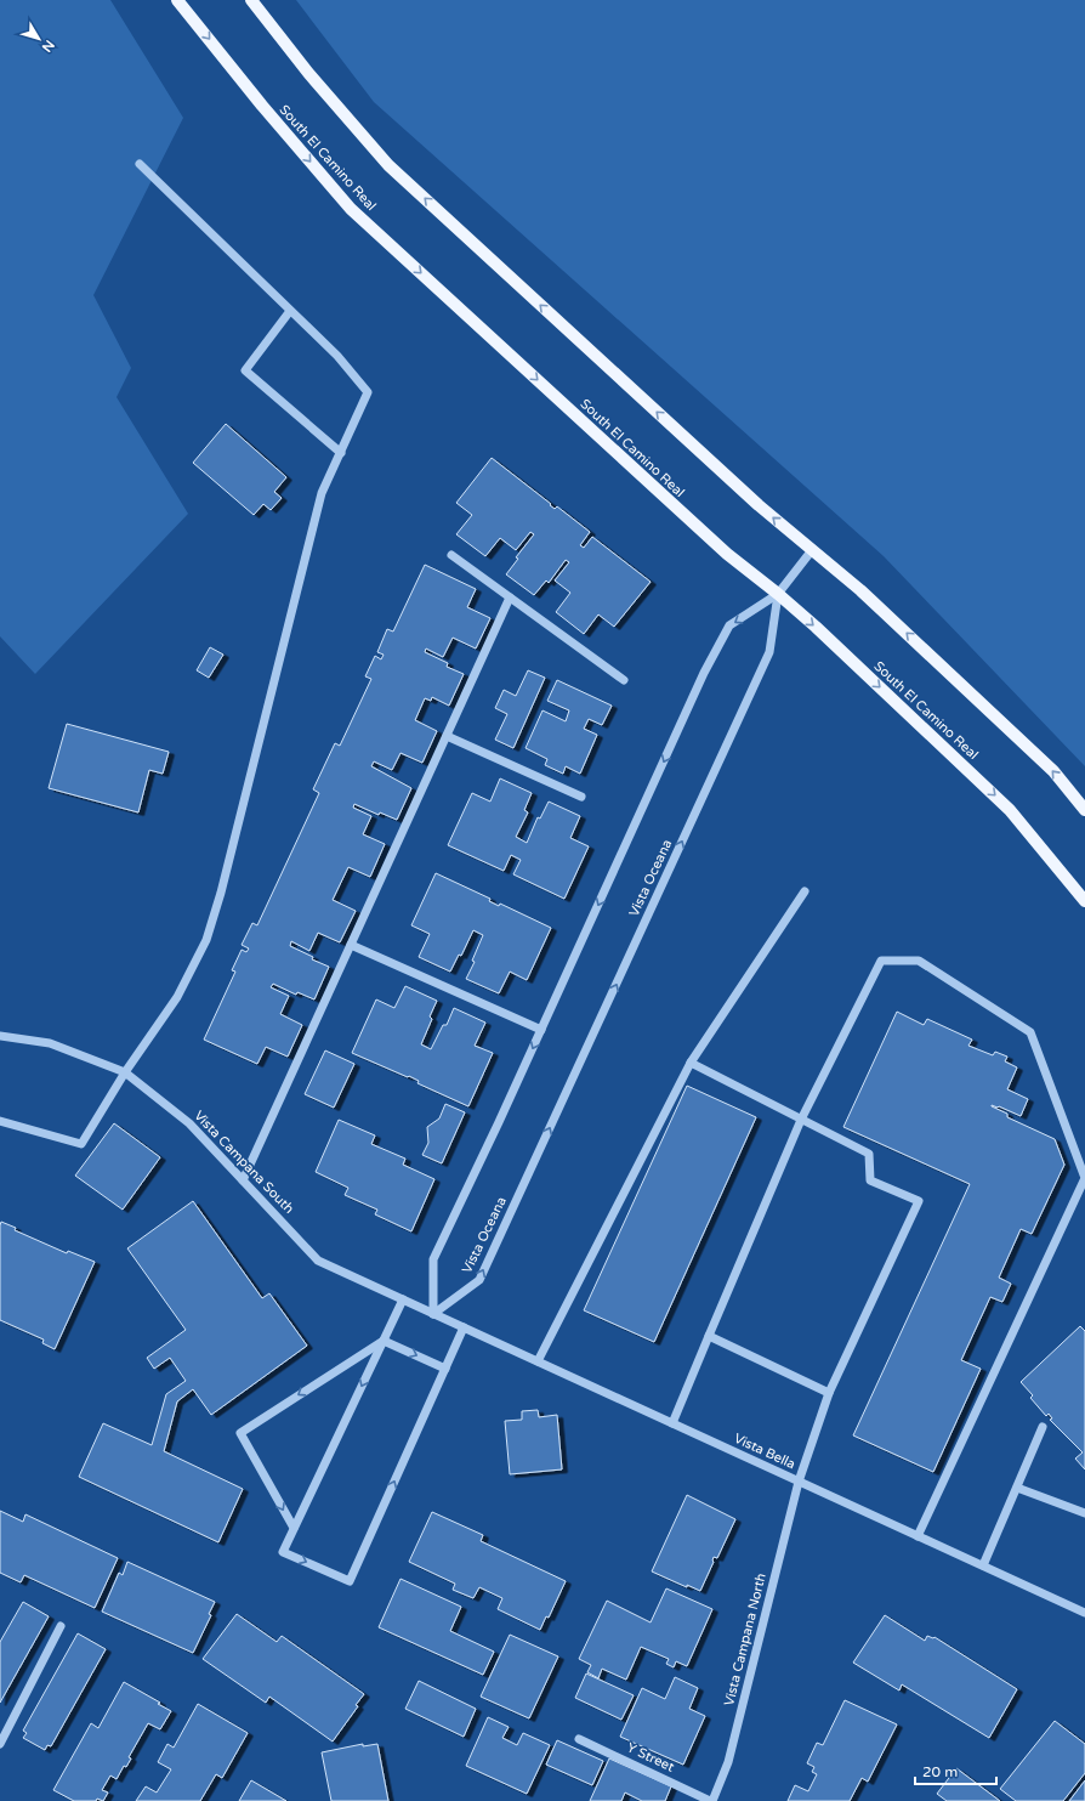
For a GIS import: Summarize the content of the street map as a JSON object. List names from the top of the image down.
{
  "streets": {
    "main road": ["South El Camino Real"],
    "street": [
      "Vista Oceana",
      "Vista Campana South",
      "Vista Bella",
      "Vista Campana North",
      "Y Street"
    ]
  },
  "crossings": [
    ["South El Camino Real", "Vista Oceana"],
    ["Vista Oceana", "Vista Campana South"],
    ["Vista Oceana", "Vista Bella"],
    ["Vista Campana South", "Vista Bella"],
    ["Vista Bella", "Vista Campana North"],
    ["Vista Campana North", "Y Street"]
  ],
  "scale_bar": "20 m",
  "north": "bottom right"
}
